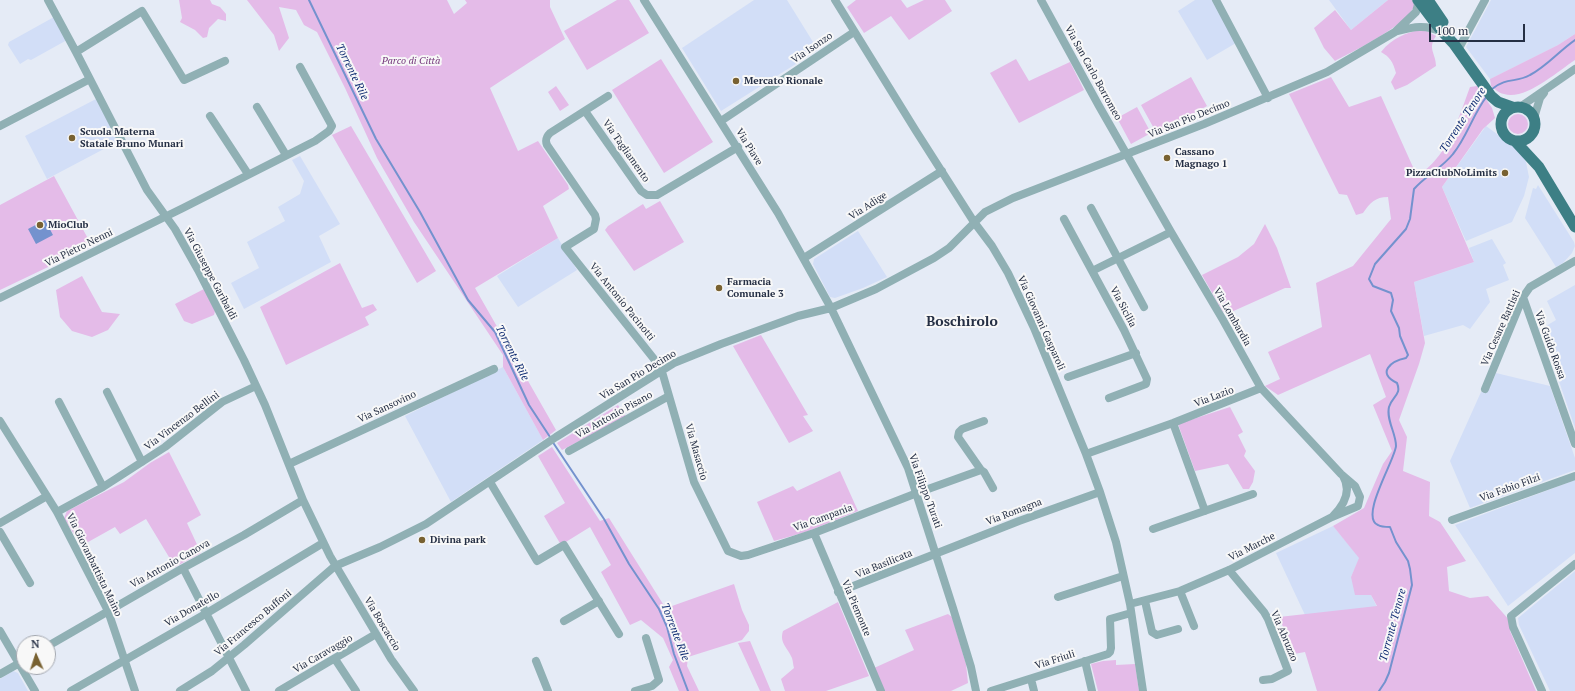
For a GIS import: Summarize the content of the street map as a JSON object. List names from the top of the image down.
{
  "streets": {
    "street": [
      "Via Isonzo",
      "Via San Carlo Borromeo",
      "Via San Pio Decimo",
      "Via Piave",
      "Via Tagliamento",
      "Via Adige",
      "Via Pietro Nenni",
      "Via Giuseppe Garibaldi",
      "Via Antonio Pacinotti",
      "Via Sicilia",
      "Via Lombardia",
      "Via Giovanni Gasparoli",
      "Via Cesare Battisti",
      "Via Guido Rossa",
      "Via Lazio",
      "Via Sansovino",
      "Via Antonio Pisano",
      "Via Vincenzo Bellini",
      "Via Masaccio",
      "Via Fabio Filzi",
      "Via Filippo Turati",
      "Via Romagna",
      "Via Campania",
      "Via Marche",
      "Via Antonio Canova",
      "Via Basilicata",
      "Via Giovanbattista Maino",
      "Via Piemonte",
      "Via Donatello",
      "Via Francesco Buffoni",
      "Via Boscaccio",
      "Via Abruzzo",
      "Via Caravaggio",
      "Via Friuli"
    ]
  },
  "crossings": [
    ["Via Isonzo", "Via Piave"],
    ["Via Isonzo", "Via Giovanni Gasparoli"],
    ["Via San Carlo Borromeo", "Via San Pio Decimo"],
    ["Via San Carlo Borromeo", "Via Lombardia"],
    ["Via San Pio Decimo", "Via Piave"],
    ["Via San Pio Decimo", "Via Giuseppe Garibaldi"],
    ["Via San Pio Decimo", "Via Antonio Pacinotti"],
    ["Via San Pio Decimo", "Via Lombardia"],
    ["Via San Pio Decimo", "Via Giovanni Gasparoli"],
    ["Via San Pio Decimo", "Via Masaccio"],
    ["Via San Pio Decimo", "Via Filippo Turati"],
    ["Via San Pio Decimo", "Via Francesco Buffoni"],
    ["Via San Pio Decimo", "Via Boscaccio"],
    ["Via Piave", "Via Tagliamento"],
    ["Via Piave", "Via Adige"],
    ["Via Piave", "Via Filippo Turati"],
    ["Via Tagliamento", "Via Antonio Pacinotti"],
    ["Via Adige", "Via Giovanni Gasparoli"],
    ["Via Pietro Nenni", "Via Giuseppe Garibaldi"],
    ["Via Giuseppe Garibaldi", "Via Sansovino"],
    ["Via Giuseppe Garibaldi", "Via Vincenzo Bellini"],
    ["Via Giuseppe Garibaldi", "Via Antonio Canova"],
    ["Via Giuseppe Garibaldi", "Via Donatello"],
    ["Via Giuseppe Garibaldi", "Via Francesco Buffoni"],
    ["Via Giuseppe Garibaldi", "Via Boscaccio"],
    ["Via Antonio Pacinotti", "Via Masaccio"],
    ["Via Lombardia", "Via Lazio"],
    ["Via Lombardia", "Via Marche"],
    ["Via Giovanni Gasparoli", "Via Lazio"],
    ["Via Giovanni Gasparoli", "Via Romagna"],
    ["Via Giovanni Gasparoli", "Via Marche"],
    ["Via Giovanni Gasparoli", "Via Friuli"],
    ["Via Cesare Battisti", "Via Guido Rossa"],
    ["Via Antonio Pisano", "Via Masaccio"],
    ["Via Vincenzo Bellini", "Via Giovanbattista Maino"],
    ["Via Masaccio", "Via Campania"],
    ["Via Filippo Turati", "Via Romagna"],
    ["Via Filippo Turati", "Via Campania"],
    ["Via Filippo Turati", "Via Basilicata"],
    ["Via Romagna", "Via Basilicata"],
    ["Via Campania", "Via Piemonte"],
    ["Via Marche", "Via Abruzzo"],
    ["Via Antonio Canova", "Via Giovanbattista Maino"],
    ["Via Basilicata", "Via Piemonte"],
    ["Via Giovanbattista Maino", "Via Donatello"],
    ["Via Francesco Buffoni", "Via Boscaccio"],
    ["Via Boscaccio", "Via Caravaggio"]
  ],
  "districts": ["Boschirolo"],
  "water": ["Torrente Rile", "Torrente Tenore"],
  "parks": ["Parco di Città"],
  "places": [
    "Mercato Rionale",
    "Scuola Materna Statale Bruno Munari",
    "Cassano Magnago 1",
    "PizzaClubNoLimits",
    "MioClub",
    "Farmacia Comunale 3",
    "Divina park"
  ],
  "scale_bar": "100 m",
  "north": "top"
}
